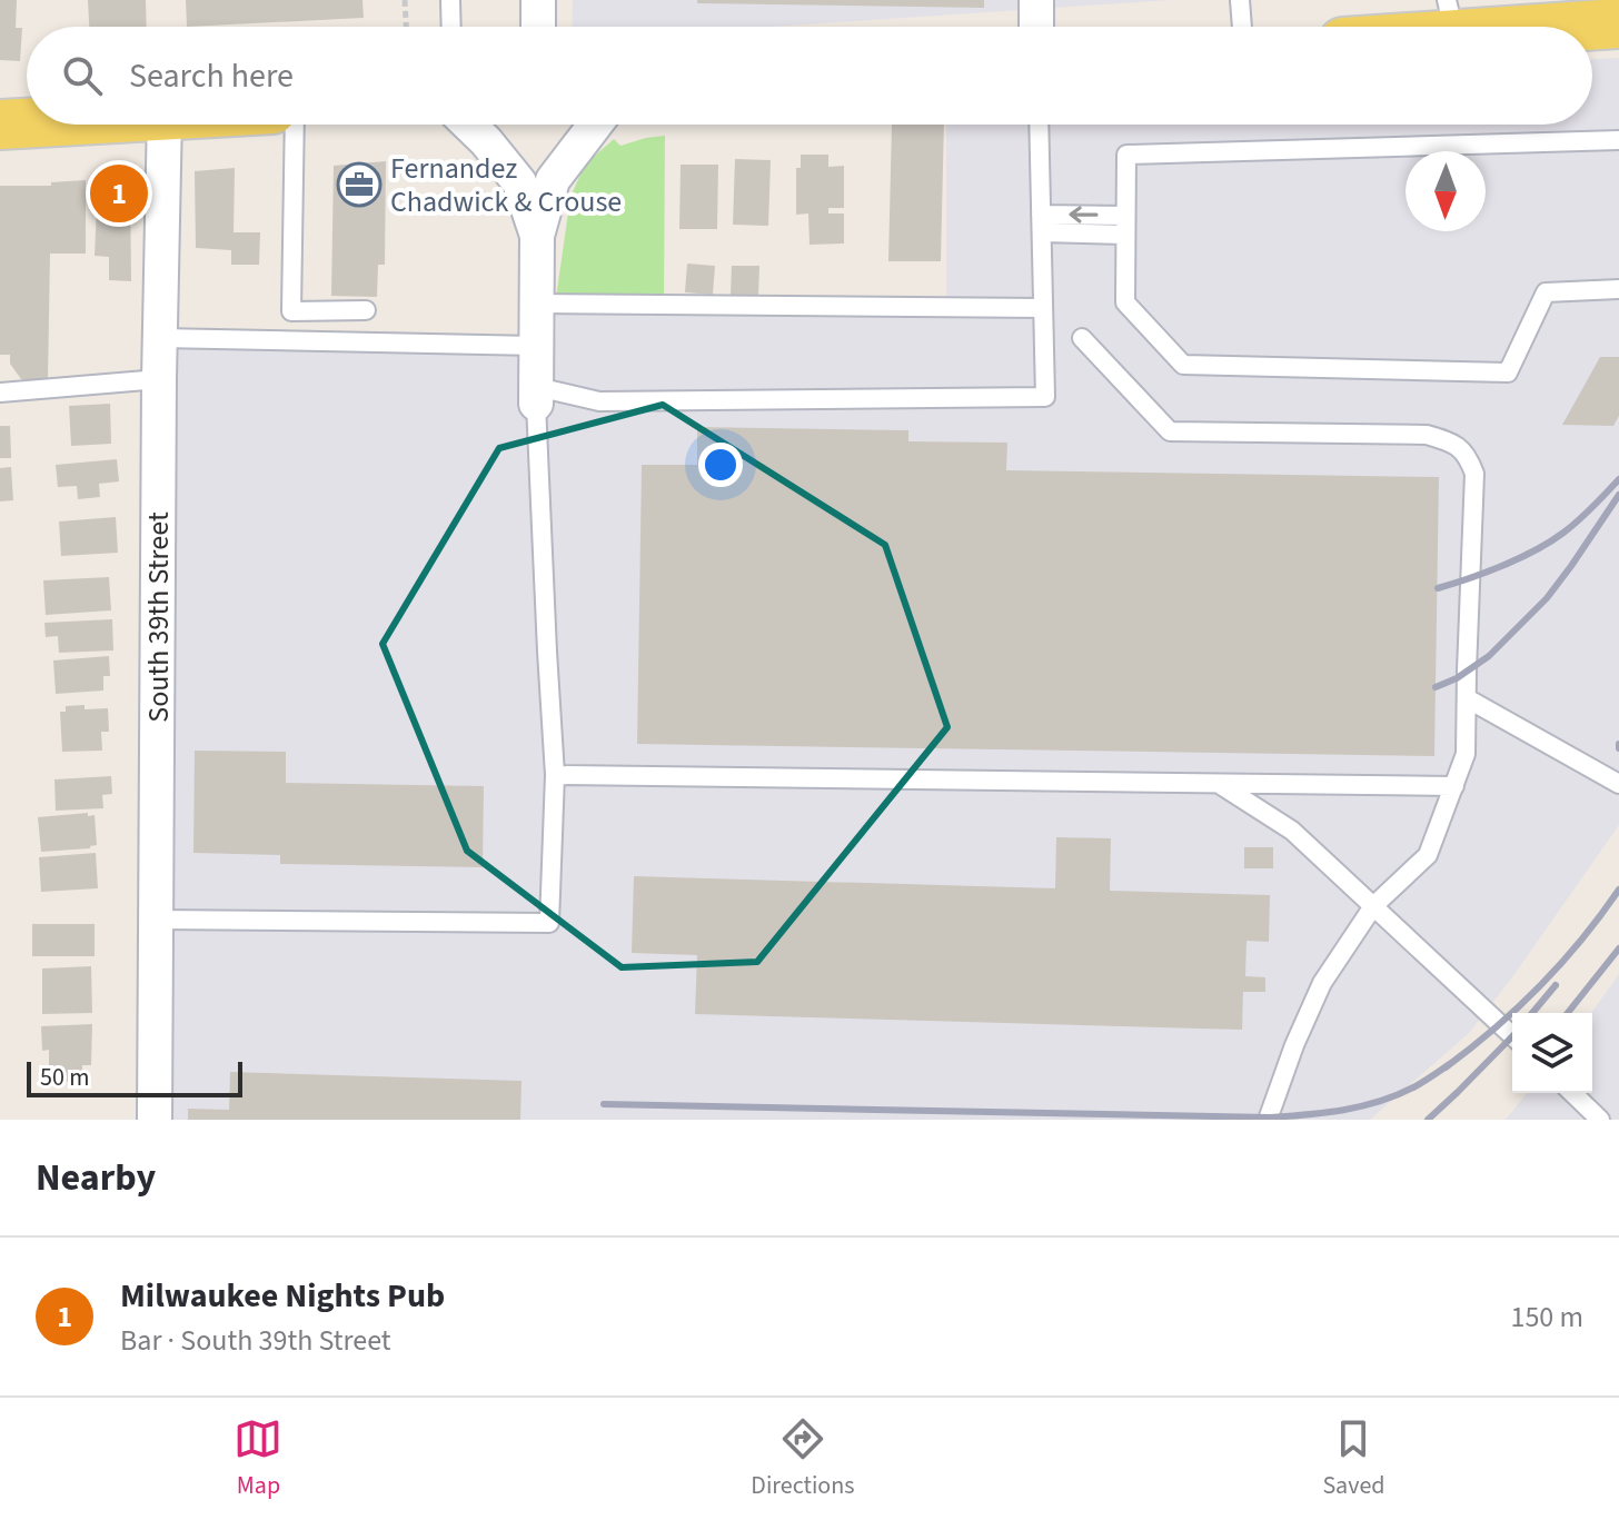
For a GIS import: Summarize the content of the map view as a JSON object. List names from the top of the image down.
{
  "streets": {
    "street": ["South 39th Street"]
  },
  "places": {
    "office": ["Fernandez Chadwick & Crouse"]
  },
  "scale_bar": "50 m",
  "north": "bottom",
  "page": {
    "search": "Search here",
    "pins": "1",
    "scale": "50 m",
    "heading": "Nearby",
    "list": [
      {
        "mark": "1",
        "name": "Milwaukee Nights Pub",
        "note": "Bar · South 39th Street",
        "value": "150 m"
      }
    ],
    "nav": ["Map", "Directions", "Saved"]
  }
}
